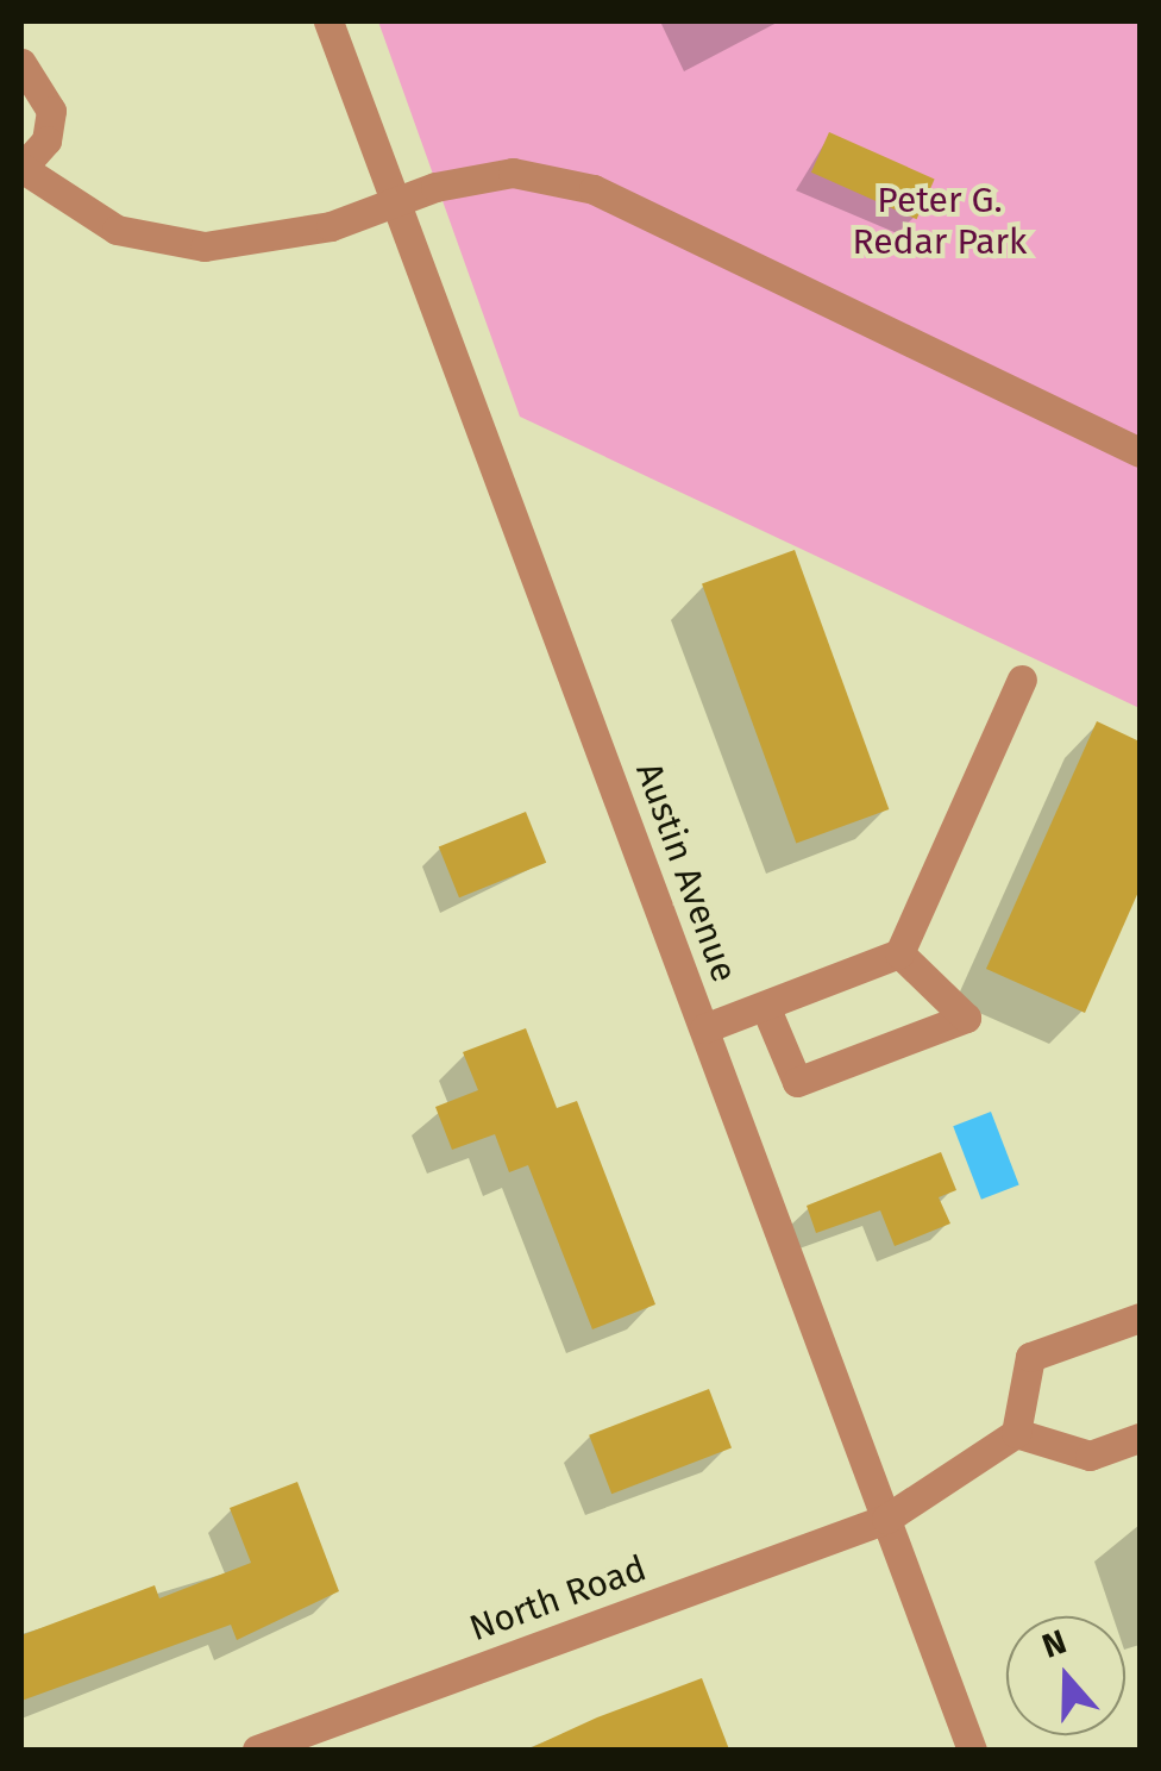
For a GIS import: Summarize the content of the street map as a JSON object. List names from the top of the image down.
{
  "streets": {
    "street": ["Austin Avenue", "North Road"]
  },
  "crossings": [
    ["Austin Avenue", "North Road"]
  ],
  "parks": ["Peter G. Redar Park"],
  "north": "top"
}
